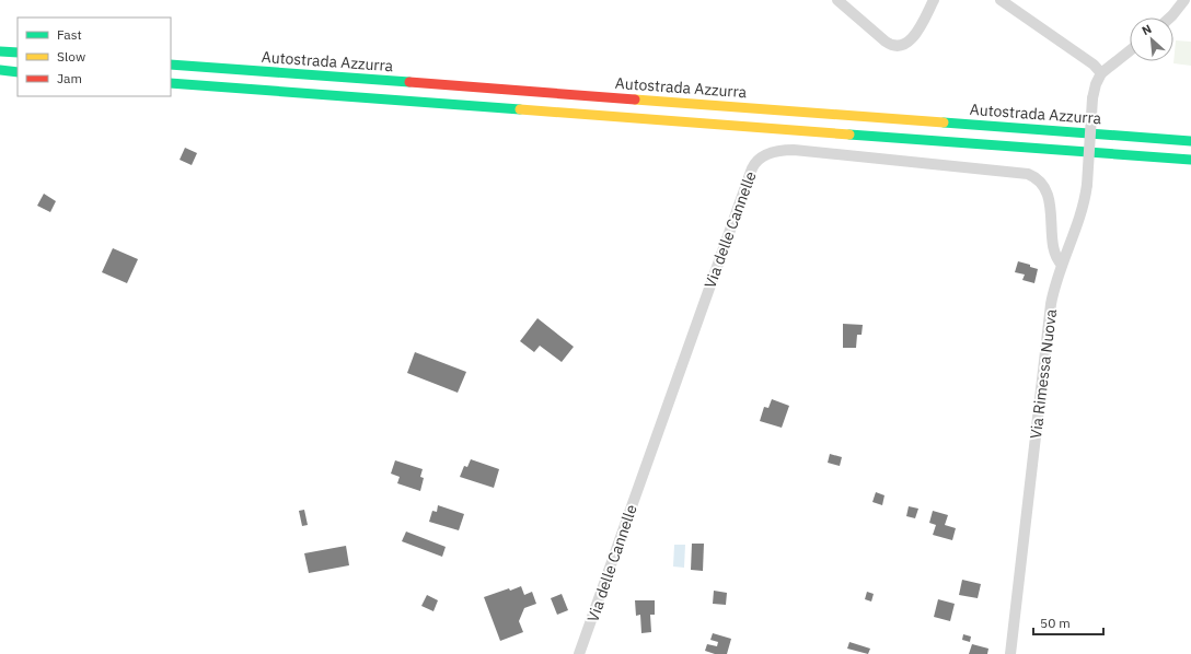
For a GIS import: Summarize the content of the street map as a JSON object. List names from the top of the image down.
{
  "streets": {
    "highway": ["Autostrada Azzurra"],
    "street": ["Via delle Cannelle", "Via Rimessa Nuova"]
  },
  "crossings": [
    ["Via delle Cannelle", "Via Rimessa Nuova"]
  ],
  "legend": ["Fast", "Slow", "Jam"],
  "scale_bar": "50 m",
  "north": "top left"
}
